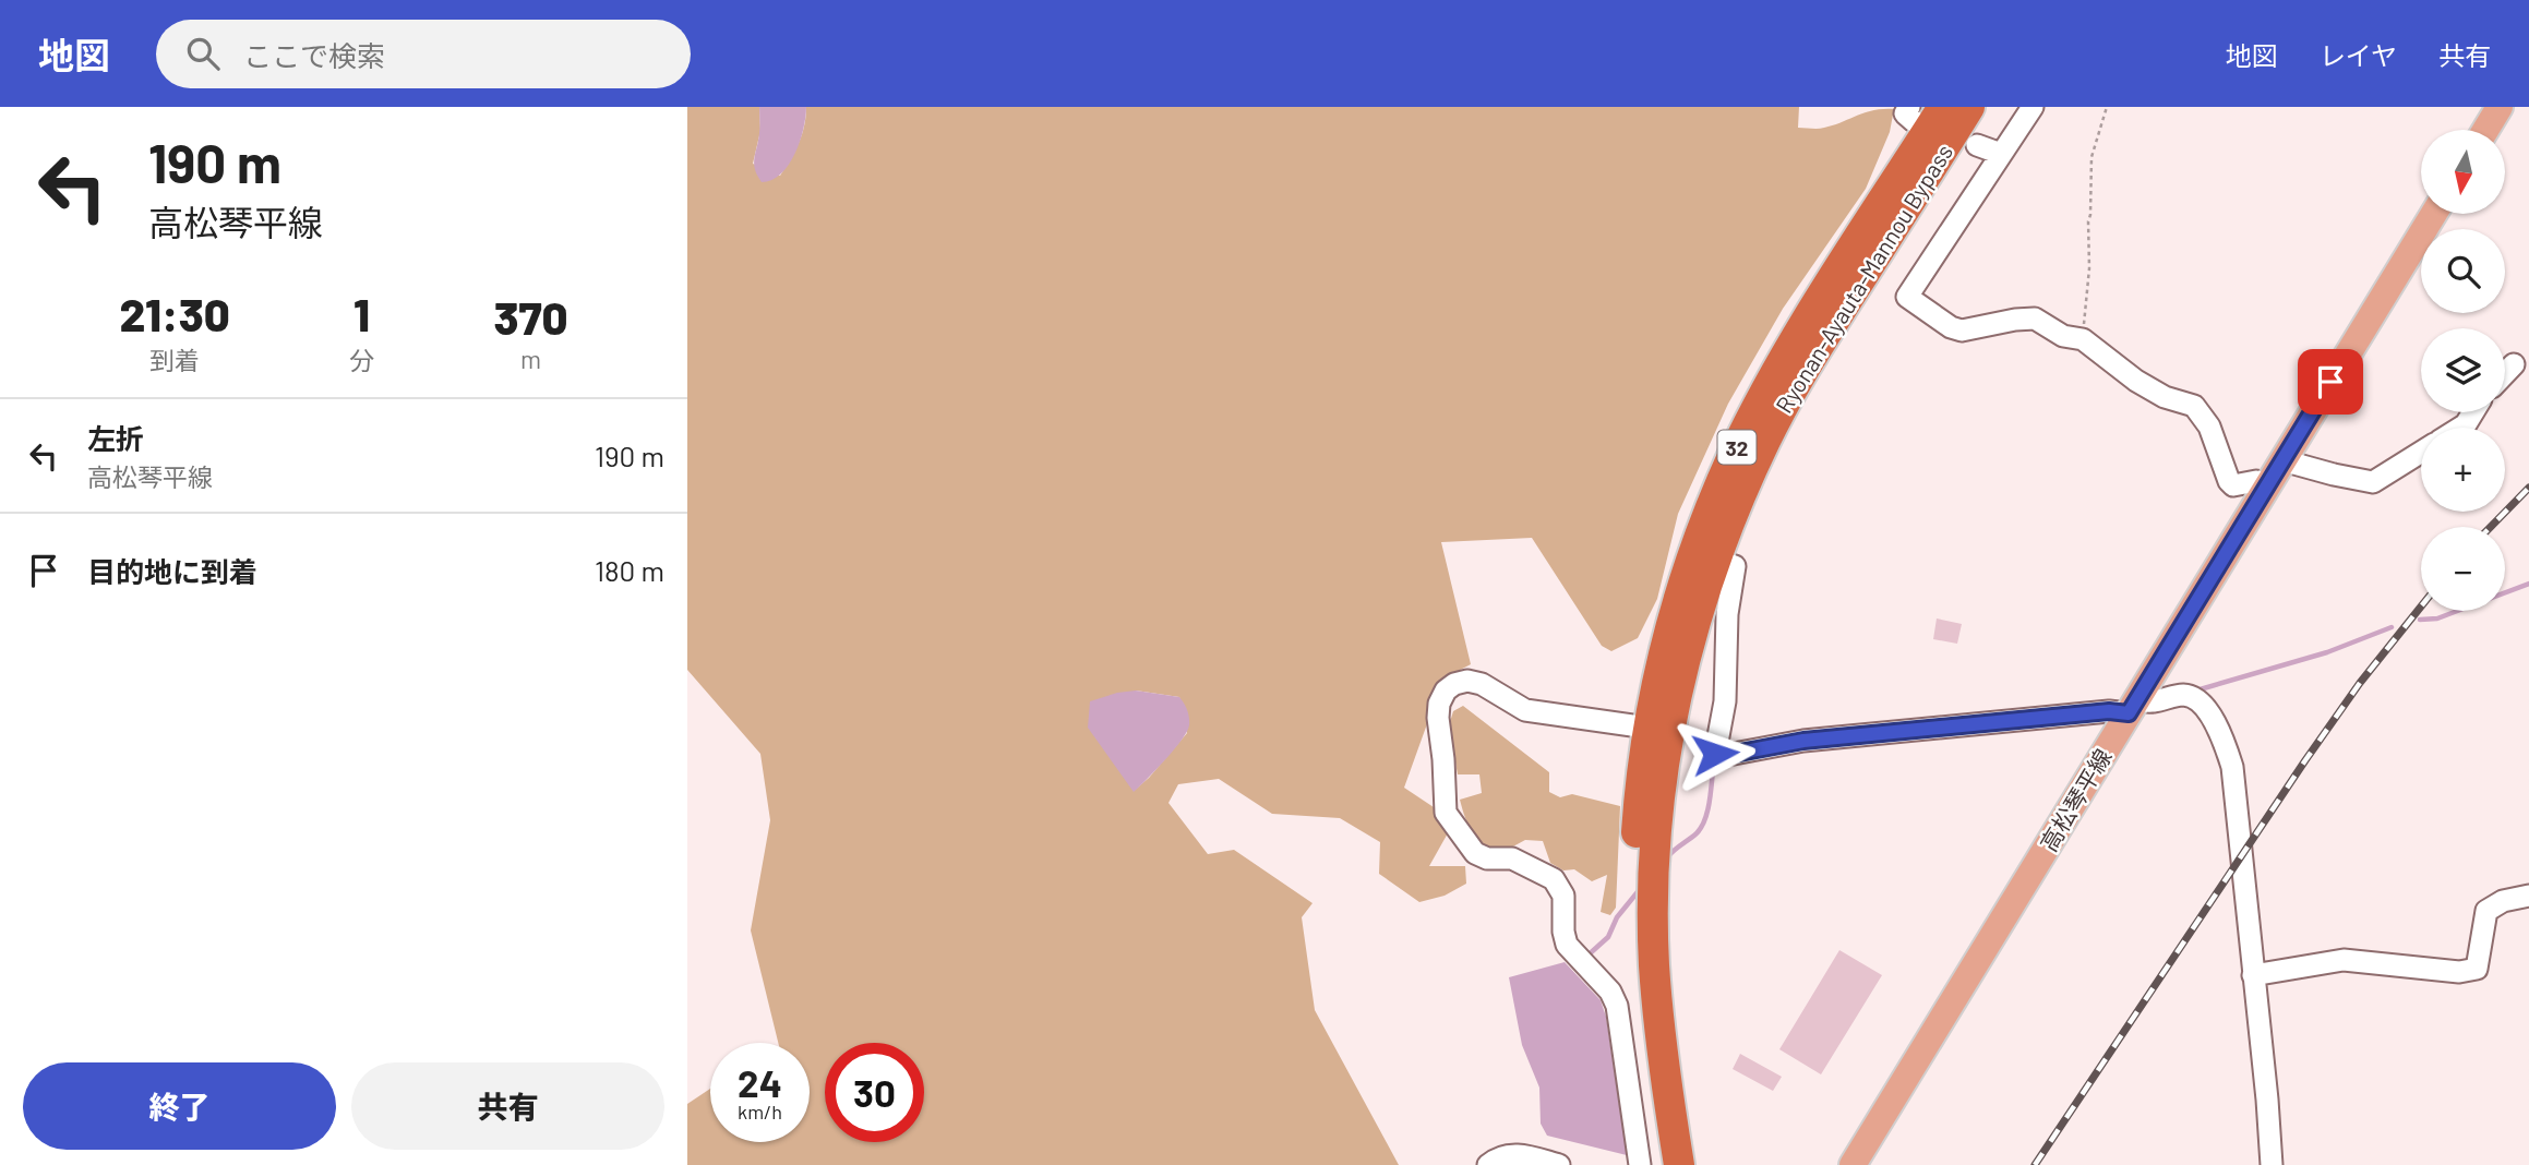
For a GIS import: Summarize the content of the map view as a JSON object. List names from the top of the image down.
{
  "streets": {
    "highway": ["Ryonan-Ayauta-Mannou Bypass", "32"],
    "main road": ["高松琴平線"]
  },
  "north": "bottom",
  "page": {
    "header": "地図",
    "search": "ここで検索",
    "nav": ["地図", "レイヤ", "共有"],
    "turn": ["190 m", "高松琴平線"],
    "map_buttons": ["+", "−"],
    "eta": [
      "21:30",
      "到着",
      "1",
      "分",
      "370",
      "m"
    ],
    "list": [
      {
        "name": "左折",
        "note": "高松琴平線",
        "value": "190 m"
      },
      {
        "name": "目的地に到着",
        "value": "180 m"
      }
    ],
    "speed": "24 km/h",
    "limit": "30",
    "buttons": ["終了", "共有"]
  }
}
